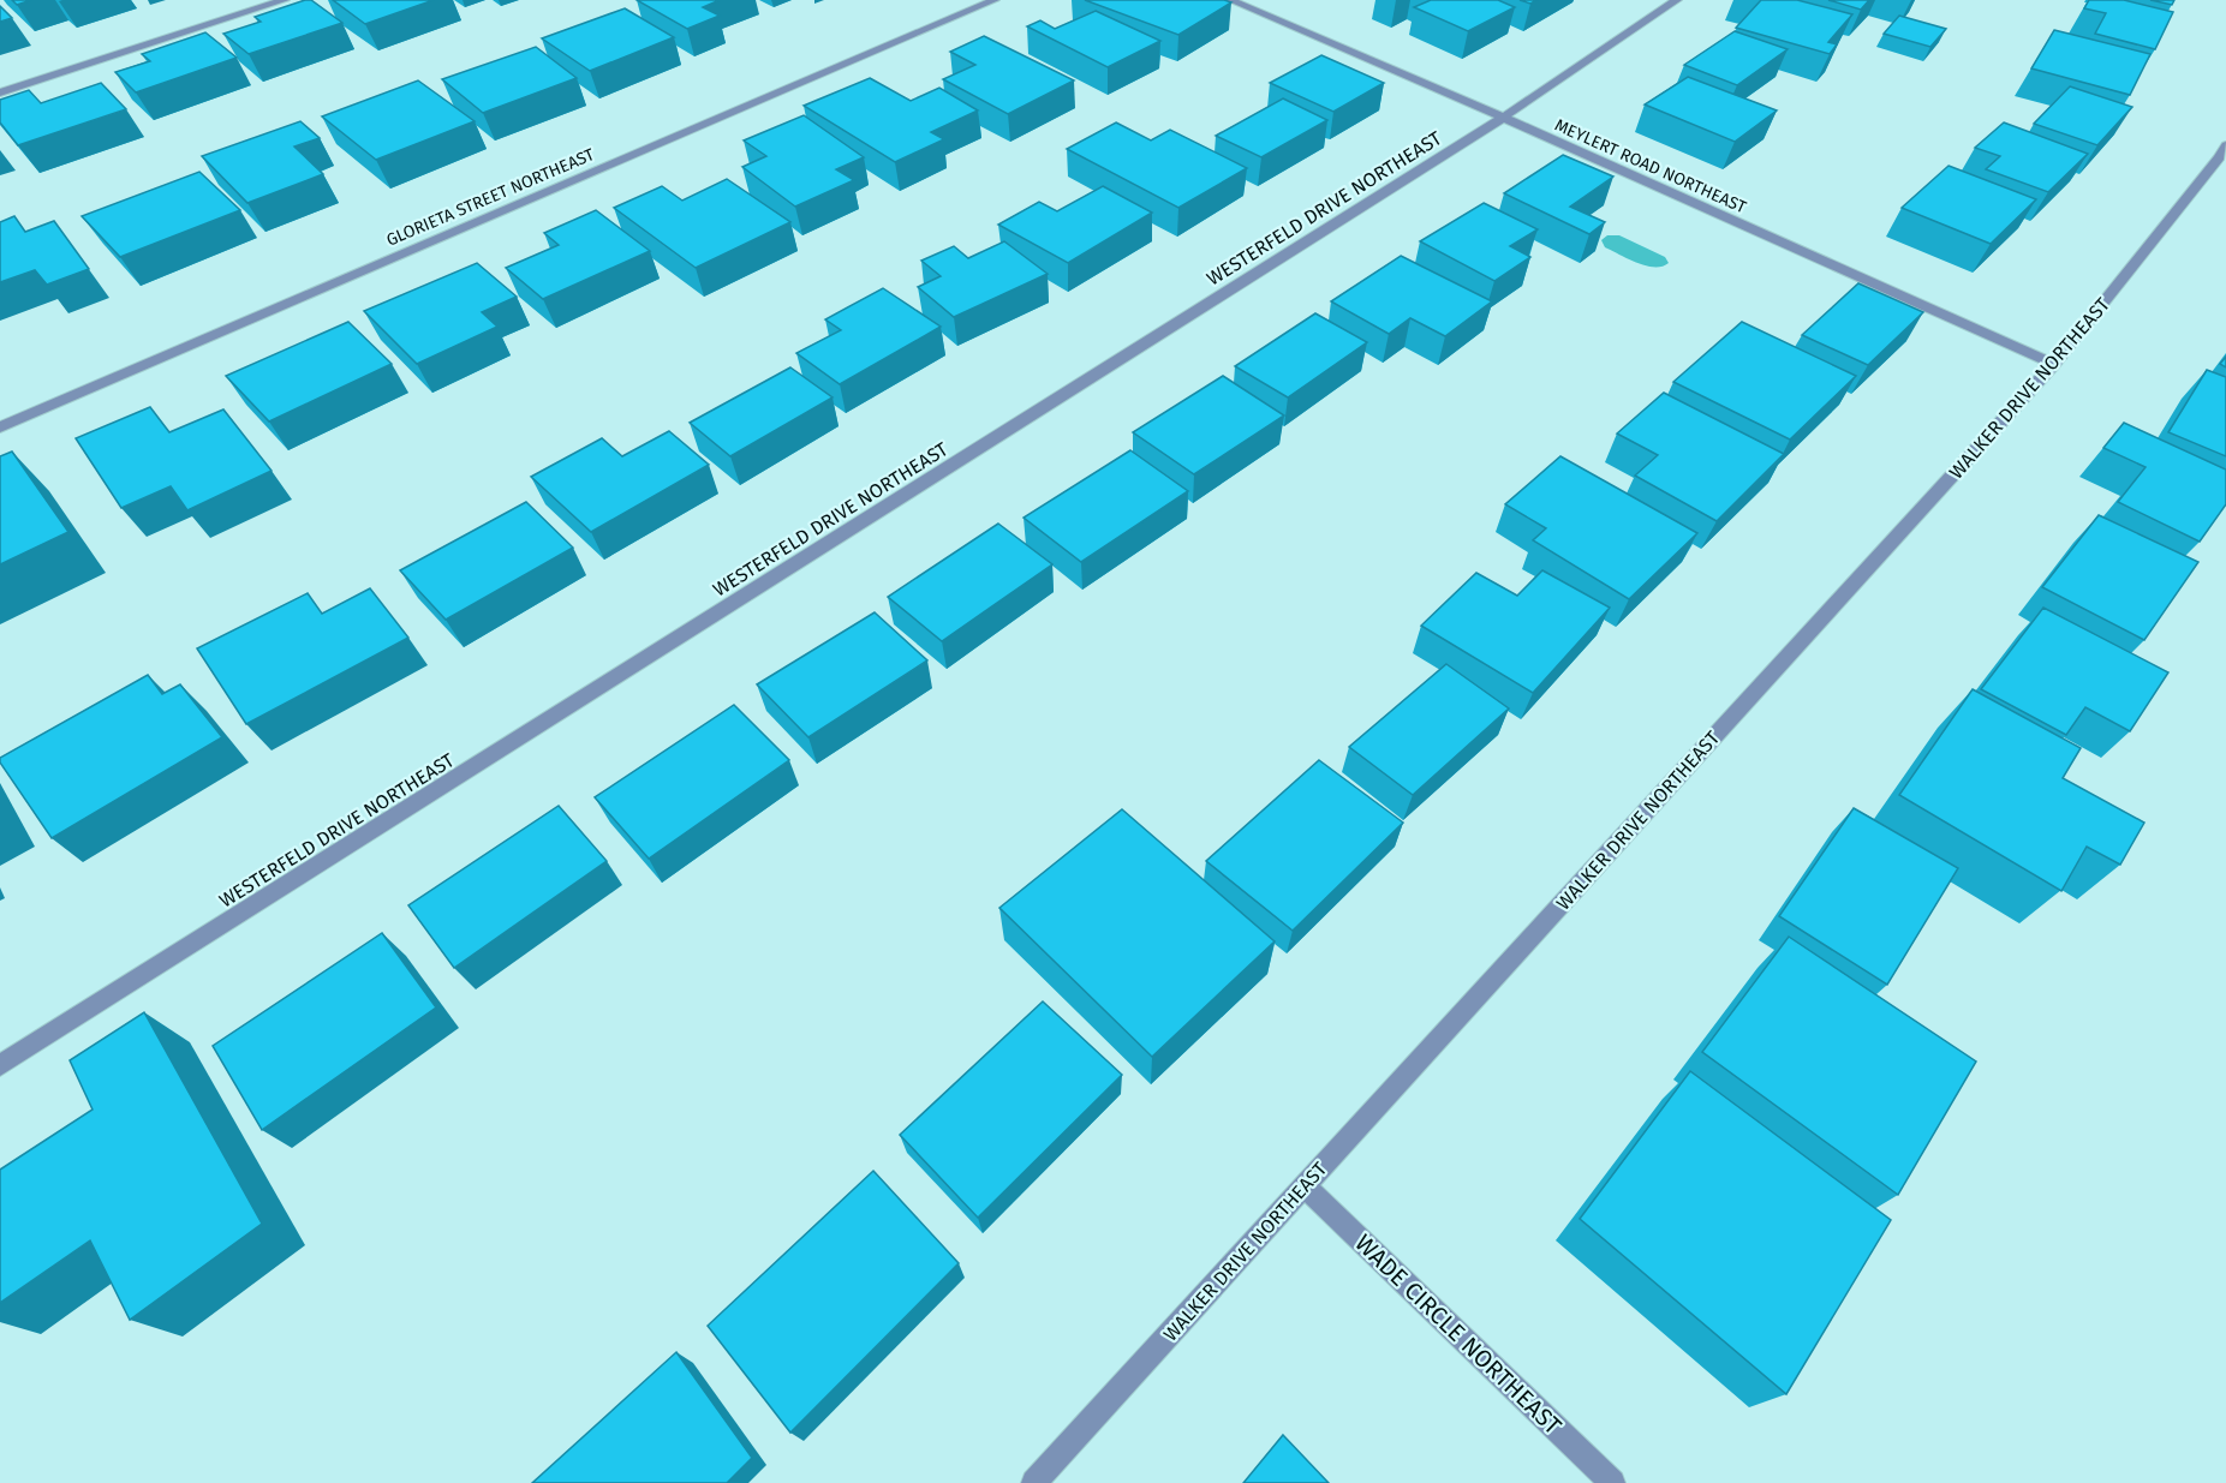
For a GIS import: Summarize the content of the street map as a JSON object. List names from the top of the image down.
{
  "streets": {
    "street": [
      "MEYLERT ROAD NORTHEAST",
      "GLORIETA STREET NORTHEAST",
      "WESTERFELD DRIVE NORTHEAST",
      "WALKER DRIVE NORTHEAST",
      "WADE CIRCLE NORTHEAST"
    ]
  },
  "crossings": [
    ["MEYLERT ROAD NORTHEAST", "WESTERFELD DRIVE NORTHEAST"],
    ["MEYLERT ROAD NORTHEAST", "WALKER DRIVE NORTHEAST"],
    ["WALKER DRIVE NORTHEAST", "WADE CIRCLE NORTHEAST"]
  ]
}
